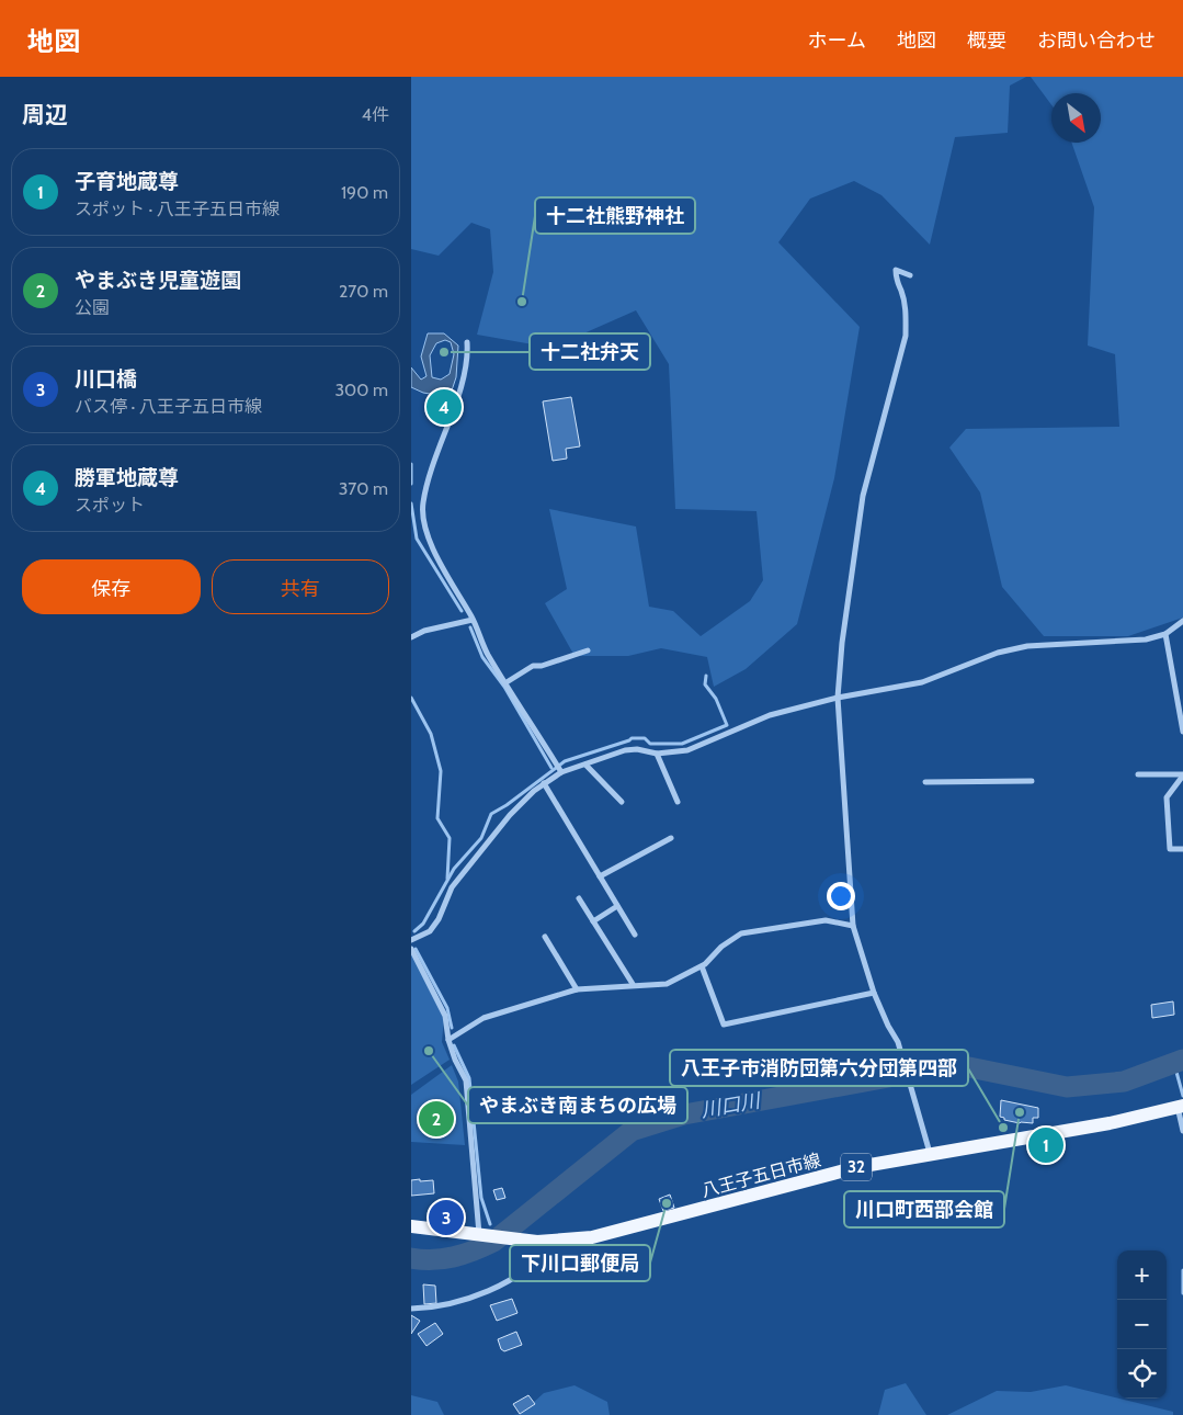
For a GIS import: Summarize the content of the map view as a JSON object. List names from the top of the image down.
{
  "streets": {
    "main road": ["32", "八王子五日市線"]
  },
  "water": ["川口川"],
  "places": [
    "十二社熊野神社",
    "十二社弁天",
    "やまぶき南まちの広場",
    "川口町西部会館",
    "八王子市消防団第六分団第四部",
    "下川口郵便局"
  ],
  "north": "bottom right",
  "page": {
    "header": "地図",
    "nav": [
      "ホーム",
      "地図",
      "概要",
      "お問い合わせ"
    ],
    "heading": ["周辺", "4件"],
    "list": [
      {
        "mark": "1",
        "name": "子育地蔵尊",
        "note": "スポット · 八王子五日市線",
        "value": "190 m"
      },
      {
        "mark": "2",
        "name": "やまぶき児童遊園",
        "note": "公園",
        "value": "270 m"
      },
      {
        "mark": "3",
        "name": "川口橋",
        "note": "バス停 · 八王子五日市線",
        "value": "300 m"
      },
      {
        "mark": "4",
        "name": "勝軍地蔵尊",
        "note": "スポット",
        "value": "370 m"
      }
    ],
    "pins": [
      "4",
      "2",
      "1",
      "3"
    ],
    "buttons": ["保存", "共有"],
    "map_buttons": ["+", "−"]
  }
}
